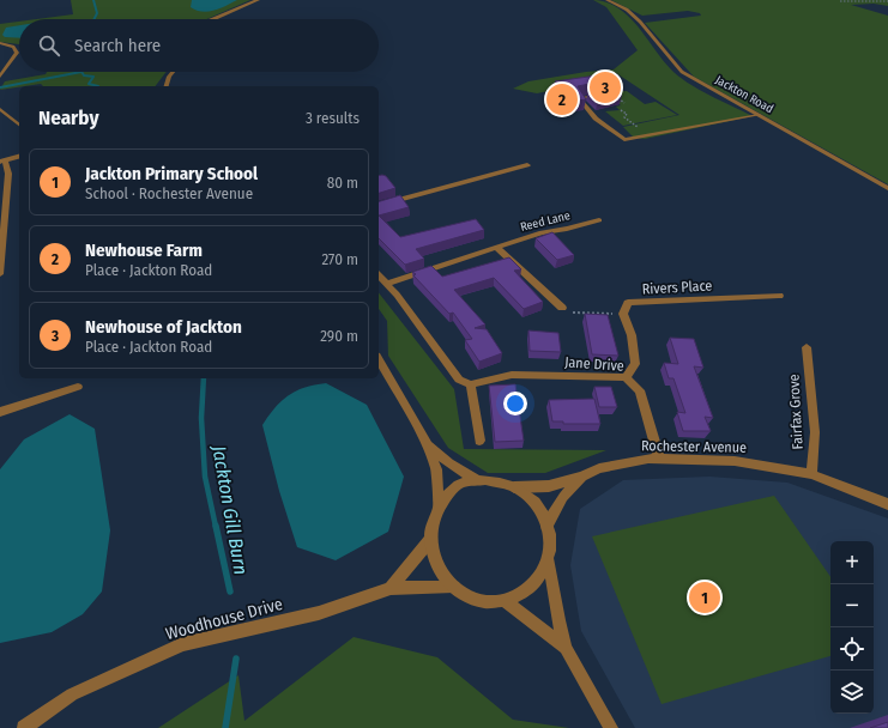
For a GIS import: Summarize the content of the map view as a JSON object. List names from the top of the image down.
{
  "streets": {
    "street": [
      "Jackton Road",
      "Reed Lane",
      "Rivers Place",
      "Jane Drive",
      "Fairfax Grove",
      "Rochester Avenue",
      "Woodhouse Drive"
    ]
  },
  "crossings": [
    ["Jane Drive", "Rochester Avenue"],
    ["Fairfax Grove", "Rochester Avenue"],
    ["Rochester Avenue", "Woodhouse Drive"]
  ],
  "water": ["Jackton Gill Burn"],
  "page": {
    "search": "Search here",
    "pins": ["3", "2", "1"],
    "heading": ["Nearby", "3 results"],
    "list": [
      {
        "mark": "1",
        "name": "Jackton Primary School",
        "note": "School · Rochester Avenue",
        "value": "80 m"
      },
      {
        "mark": "2",
        "name": "Newhouse Farm",
        "note": "Place · Jackton Road",
        "value": "270 m"
      },
      {
        "mark": "3",
        "name": "Newhouse of Jackton",
        "note": "Place · Jackton Road",
        "value": "290 m"
      }
    ],
    "map_buttons": ["+", "−"]
  }
}
